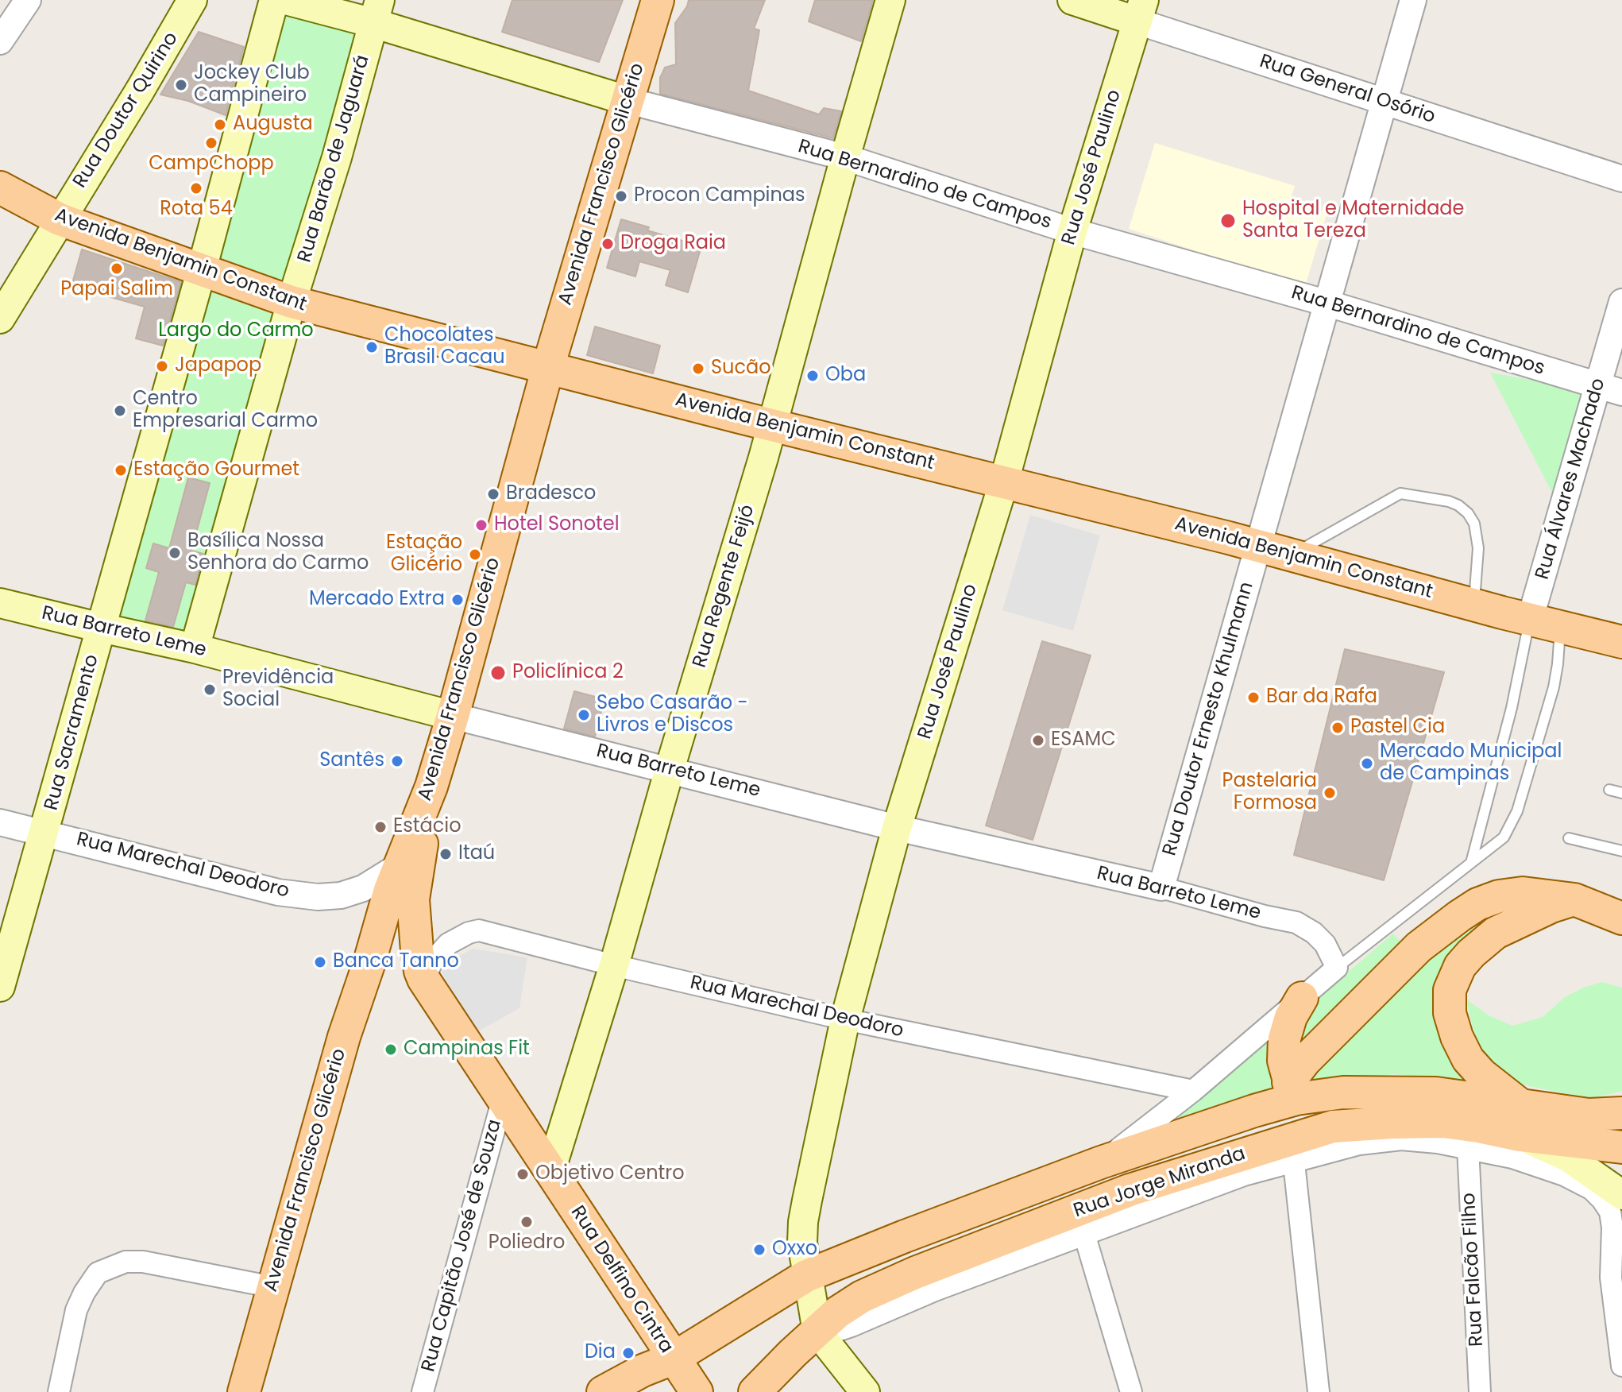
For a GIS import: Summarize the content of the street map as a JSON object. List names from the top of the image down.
{
  "streets": {
    "main road": [
      "Rua General Osório",
      "Rua Doutor Quirino",
      "Rua Barão de Jaguará",
      "Rua José Paulino",
      "Avenida Francisco Glicério",
      "Rua Bernardino de Campos",
      "Avenida Benjamin Constant",
      "Rua Regente Feijó",
      "Rua Barreto Leme",
      "Rua Sacramento",
      "Rua Jorge Miranda",
      "Rua Delfino Cintra"
    ],
    "street": [
      "Rua Álvares Machado",
      "Rua Doutor Ernesto Khulmann",
      "Rua Marechal Deodoro",
      "Rua Capitão José de Souza",
      "Rua Falcão Filho"
    ]
  },
  "crossings": [
    ["Rua General Osório", "Rua José Paulino"],
    ["Rua General Osório", "Rua Doutor Ernesto Khulmann"],
    ["Rua Doutor Quirino", "Avenida Benjamin Constant"],
    ["Rua Barão de Jaguará", "Rua Bernardino de Campos"],
    ["Rua Barão de Jaguará", "Avenida Benjamin Constant"],
    ["Rua Barão de Jaguará", "Rua Barreto Leme"],
    ["Rua José Paulino", "Rua Bernardino de Campos"],
    ["Rua José Paulino", "Avenida Benjamin Constant"],
    ["Rua José Paulino", "Rua Barreto Leme"],
    ["Rua José Paulino", "Rua Marechal Deodoro"],
    ["Rua José Paulino", "Rua Jorge Miranda"],
    ["Avenida Francisco Glicério", "Rua Bernardino de Campos"],
    ["Avenida Francisco Glicério", "Avenida Benjamin Constant"],
    ["Avenida Francisco Glicério", "Rua Barreto Leme"],
    ["Avenida Francisco Glicério", "Rua Marechal Deodoro"],
    ["Avenida Francisco Glicério", "Rua Delfino Cintra"],
    ["Rua Bernardino de Campos", "Rua Álvares Machado"],
    ["Rua Bernardino de Campos", "Rua Regente Feijó"],
    ["Rua Bernardino de Campos", "Rua Doutor Ernesto Khulmann"],
    ["Avenida Benjamin Constant", "Rua Álvares Machado"],
    ["Avenida Benjamin Constant", "Rua Regente Feijó"],
    ["Avenida Benjamin Constant", "Rua Doutor Ernesto Khulmann"],
    ["Avenida Benjamin Constant", "Rua Sacramento"],
    ["Rua Regente Feijó", "Rua Barreto Leme"],
    ["Rua Regente Feijó", "Rua Marechal Deodoro"],
    ["Rua Regente Feijó", "Rua Delfino Cintra"],
    ["Rua Barreto Leme", "Rua Doutor Ernesto Khulmann"],
    ["Rua Barreto Leme", "Rua Sacramento"],
    ["Rua Barreto Leme", "Rua Jorge Miranda"],
    ["Rua Sacramento", "Rua Marechal Deodoro"],
    ["Rua Marechal Deodoro", "Rua Jorge Miranda"],
    ["Rua Marechal Deodoro", "Rua Delfino Cintra"],
    ["Rua Jorge Miranda", "Rua Falcão Filho"],
    ["Rua Jorge Miranda", "Rua Delfino Cintra"],
    ["Rua Capitão José de Souza", "Rua Delfino Cintra"]
  ],
  "parks": ["Largo do Carmo"],
  "places": [
    "Jockey Club Campineiro",
    "Augusta",
    "CampChopp",
    "Rota 54",
    "Procon Campinas",
    "Hospital e Maternidade Santa Tereza",
    "Droga Raia",
    "Papai Salim",
    "Chocolates Brasil Cacau",
    "Japapop",
    "Sucão",
    "Oba",
    "Centro Empresarial Carmo",
    "Estação Gourmet",
    "Bradesco",
    "Hotel Sonotel",
    "Basílica Nossa Senhora do Carmo",
    "Estação Glicério",
    "Mercado Extra",
    "Policlínica 2",
    "Previdência Social",
    "Bar da Rafa",
    "Sebo Casarão - Livros e Discos",
    "Pastel Cia",
    "ESAMC",
    "Santês",
    "Mercado Municipal de Campinas",
    "Pastelaria Formosa",
    "Estácio",
    "Itaú",
    "Banca Tanno",
    "Campinas Fit",
    "Objetivo Centro",
    "Poliedro",
    "Oxxo",
    "Dia"
  ]
}
